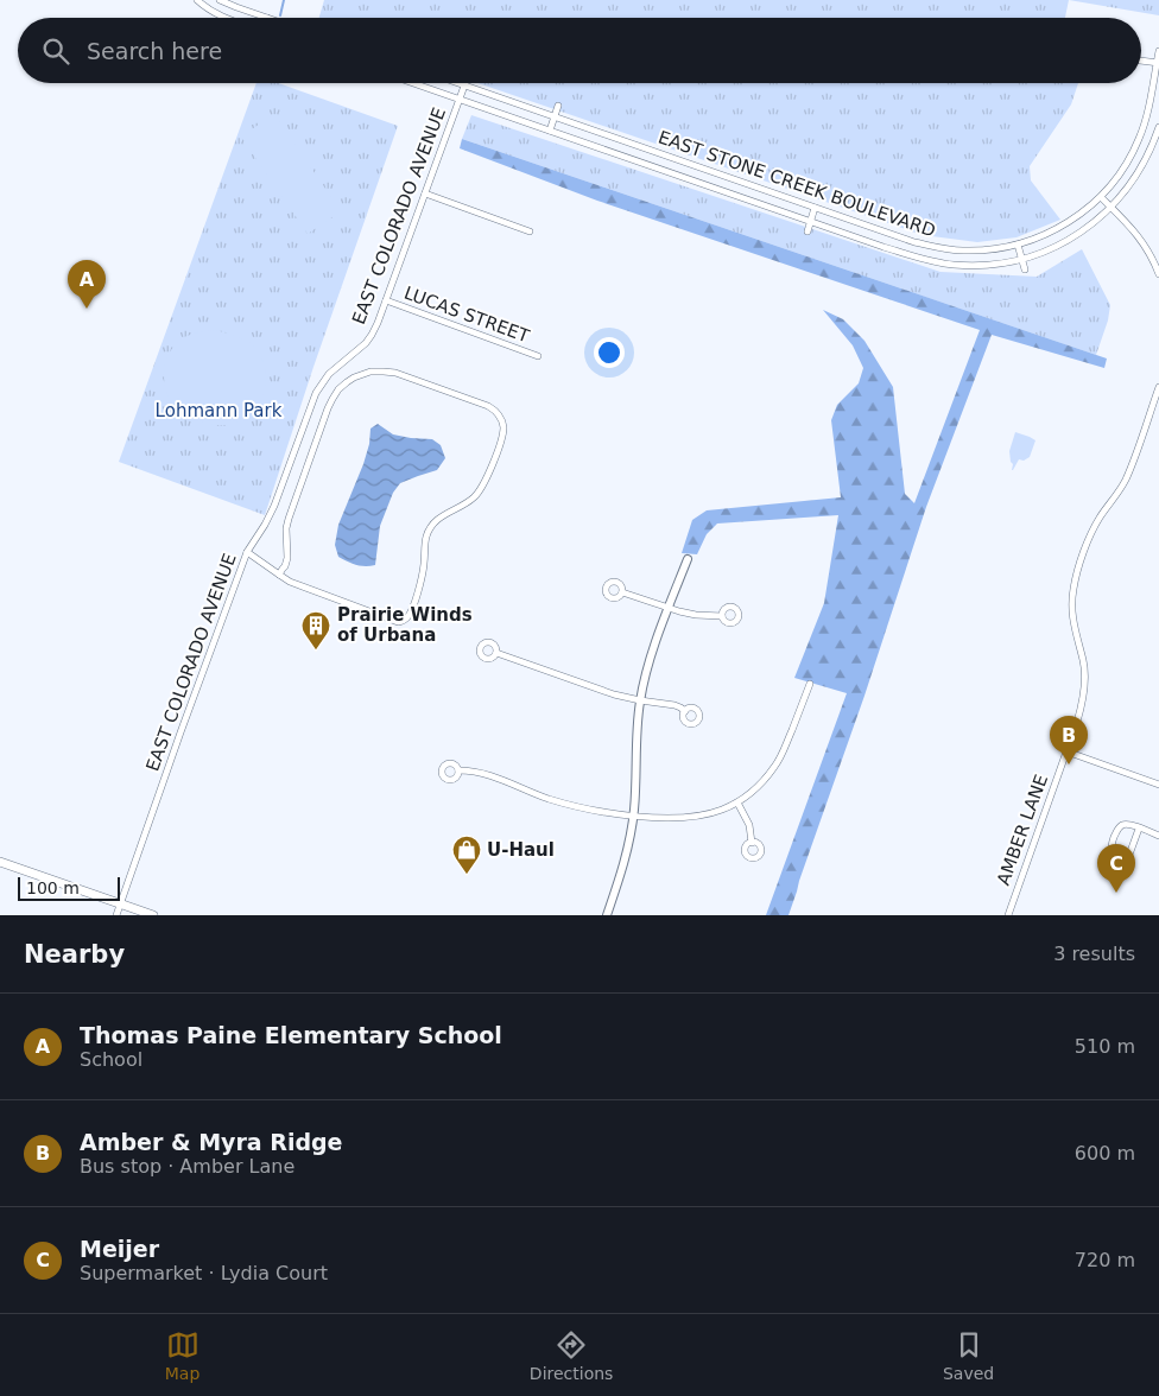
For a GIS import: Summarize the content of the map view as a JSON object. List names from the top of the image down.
{
  "streets": {
    "street": [
      "EAST STONE CREEK BOULEVARD",
      "EAST COLORADO AVENUE",
      "LUCAS STREET",
      "AMBER LANE"
    ]
  },
  "crossings": [
    ["EAST STONE CREEK BOULEVARD", "EAST COLORADO AVENUE"],
    ["EAST COLORADO AVENUE", "LUCAS STREET"]
  ],
  "parks": ["Lohmann Park"],
  "places": {
    "building": ["Prairie Winds of Urbana"],
    "shop": ["U-Haul"]
  },
  "scale_bar": "100 m",
  "page": {
    "search": "Search here",
    "pins": ["A", "B", "C"],
    "scale": "100 m",
    "heading": ["Nearby", "3 results"],
    "list": [
      {
        "mark": "A",
        "name": "Thomas Paine Elementary School",
        "note": "School",
        "value": "510 m"
      },
      {
        "mark": "B",
        "name": "Amber & Myra Ridge",
        "note": "Bus stop · Amber Lane",
        "value": "600 m"
      },
      {
        "mark": "C",
        "name": "Meijer",
        "note": "Supermarket · Lydia Court",
        "value": "720 m"
      }
    ],
    "nav": ["Map", "Directions", "Saved"]
  }
}
